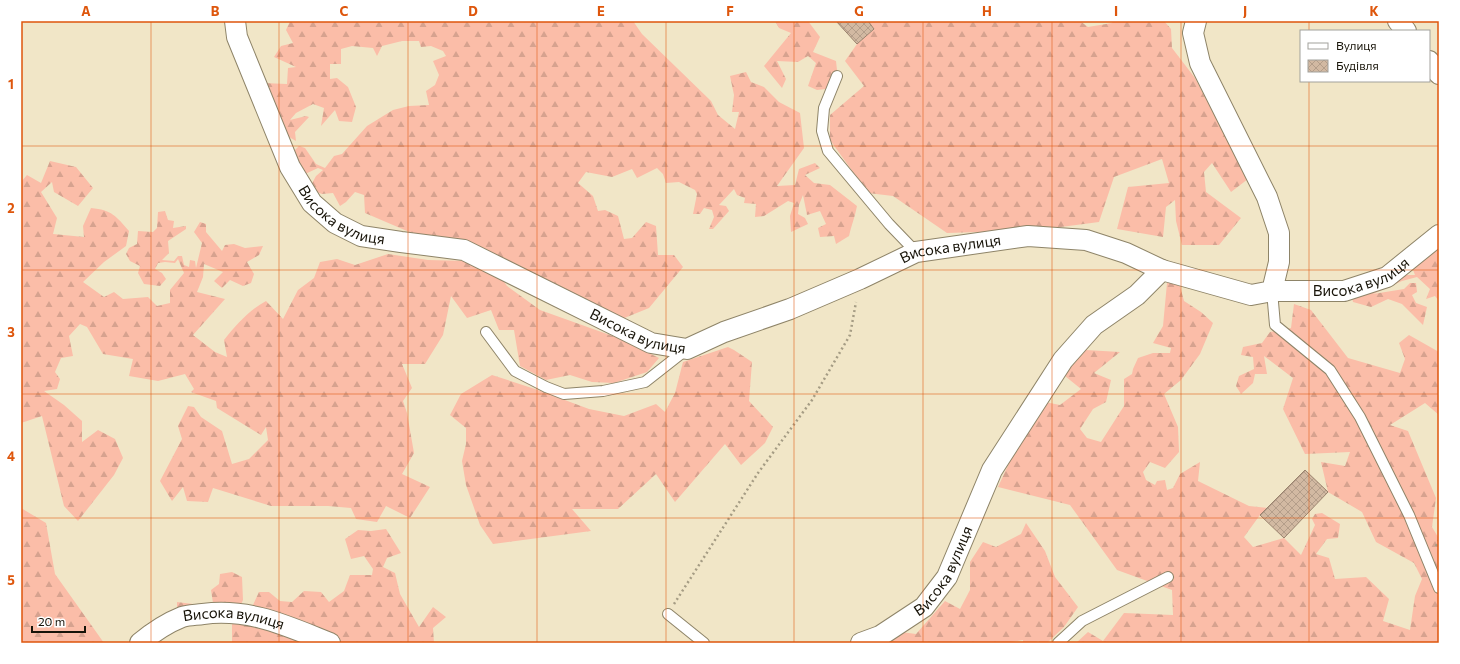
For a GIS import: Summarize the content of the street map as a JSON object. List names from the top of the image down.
{
  "streets": {
    "street": ["Висока вулиця"]
  },
  "legend": ["Вулиця", "Будівля"],
  "scale_bar": "20 m",
  "grid": {
    "columns": [
      "A",
      "B",
      "C",
      "D",
      "E",
      "F",
      "G",
      "H",
      "I",
      "J",
      "K"
    ],
    "rows": [
      "1",
      "2",
      "3",
      "4",
      "5"
    ]
  }
}
